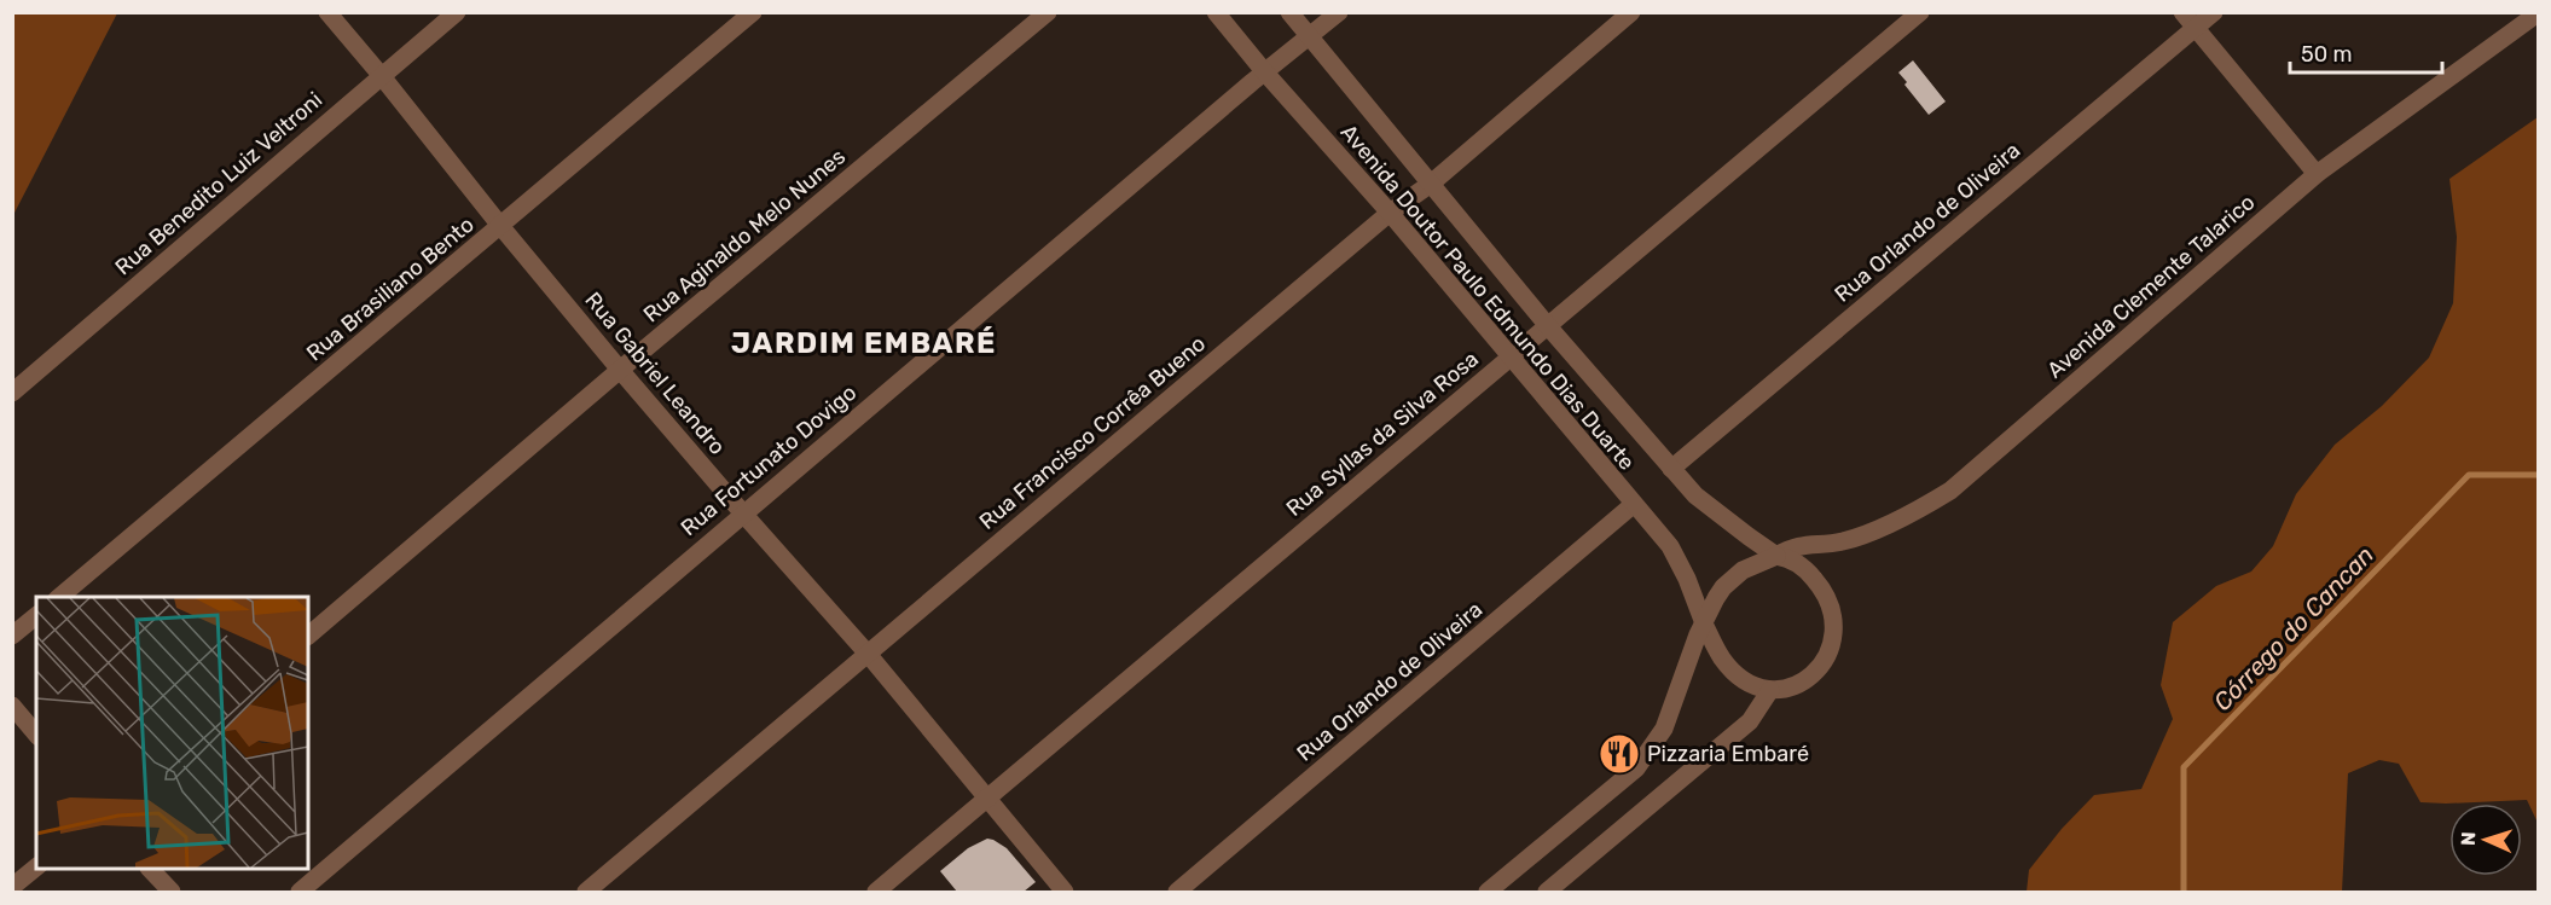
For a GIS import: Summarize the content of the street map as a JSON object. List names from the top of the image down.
{
  "streets": {
    "street": [
      "Rua Benedito Luiz Veltroni",
      "Rua Orlando de Oliveira",
      "Rua Aginaldo Melo Nunes",
      "Avenida Clemente Talarico",
      "Rua Brasiliano Bento",
      "Avenida Doutor Paulo Edmundo Dias Duarte",
      "Rua Gabriel Leandro",
      "Rua Francisco Corrêa Bueno",
      "Rua Syllas da Silva Rosa",
      "Rua Fortunato Dovigo"
    ]
  },
  "crossings": [
    ["Rua Benedito Luiz Veltroni", "Rua Gabriel Leandro"],
    ["Rua Orlando de Oliveira", "Avenida Doutor Paulo Edmundo Dias Duarte"],
    ["Rua Aginaldo Melo Nunes", "Rua Gabriel Leandro"],
    ["Avenida Clemente Talarico", "Avenida Doutor Paulo Edmundo Dias Duarte"],
    ["Rua Brasiliano Bento", "Rua Gabriel Leandro"],
    ["Avenida Doutor Paulo Edmundo Dias Duarte", "Rua Francisco Corrêa Bueno"],
    ["Avenida Doutor Paulo Edmundo Dias Duarte", "Rua Syllas da Silva Rosa"],
    ["Avenida Doutor Paulo Edmundo Dias Duarte", "Rua Fortunato Dovigo"],
    ["Rua Gabriel Leandro", "Rua Francisco Corrêa Bueno"],
    ["Rua Gabriel Leandro", "Rua Syllas da Silva Rosa"],
    ["Rua Gabriel Leandro", "Rua Fortunato Dovigo"]
  ],
  "districts": ["JARDIM EMBARÉ"],
  "water": ["Córrego do Cancan"],
  "places": {
    "restaurant": ["Pizzaria Embaré"]
  },
  "scale_bar": "50 m",
  "north": "left"
}
